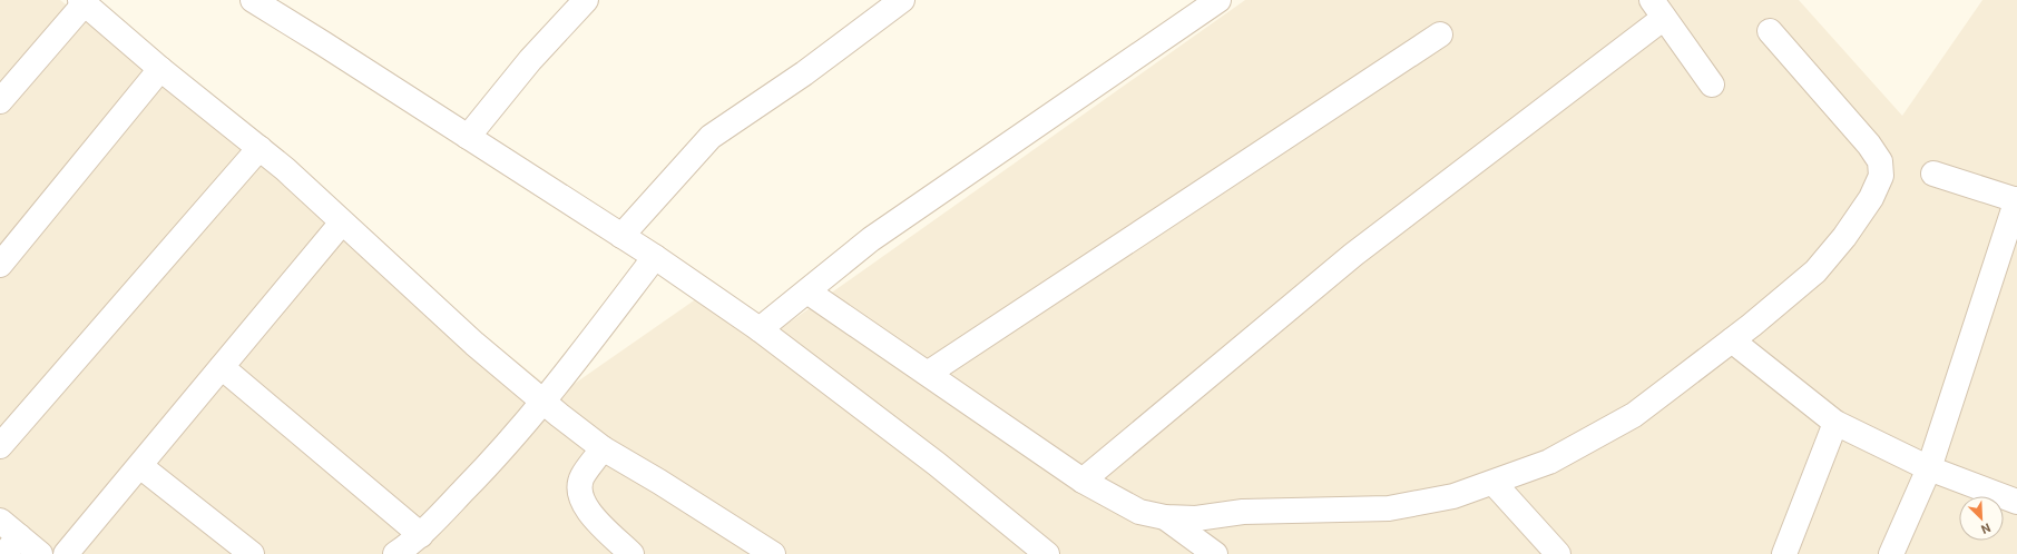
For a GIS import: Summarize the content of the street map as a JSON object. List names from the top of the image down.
{
  "north": "bottom right"
}
